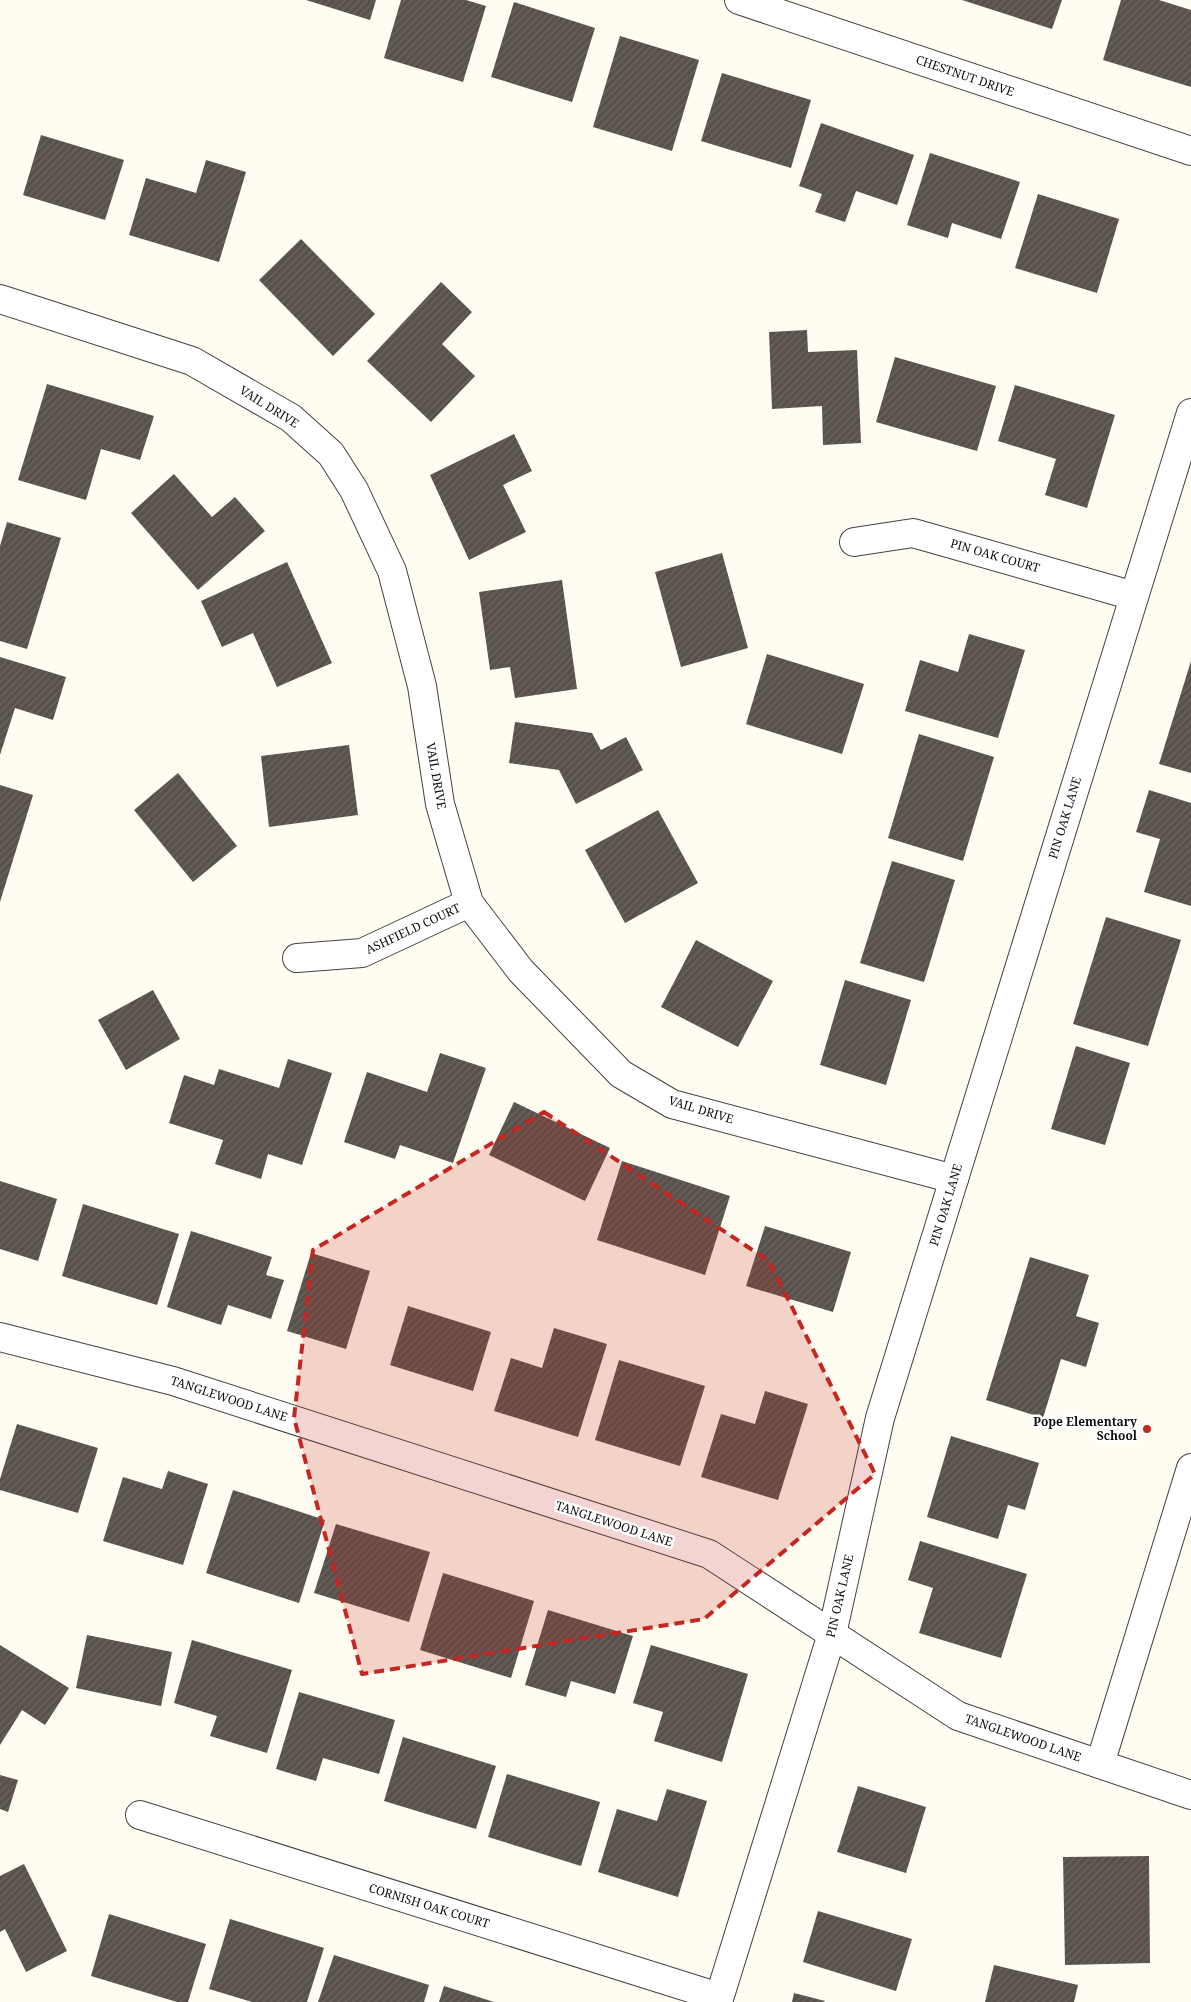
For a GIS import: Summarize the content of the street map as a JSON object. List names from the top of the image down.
{
  "streets": {
    "street": [
      "CHESTNUT DRIVE",
      "VAIL DRIVE",
      "PIN OAK COURT",
      "PIN OAK LANE",
      "ASHFIELD COURT",
      "TANGLEWOOD LANE",
      "CORNISH OAK COURT"
    ]
  },
  "crossings": [
    ["VAIL DRIVE", "PIN OAK LANE"],
    ["VAIL DRIVE", "ASHFIELD COURT"],
    ["PIN OAK COURT", "PIN OAK LANE"],
    ["PIN OAK LANE", "TANGLEWOOD LANE"],
    ["PIN OAK LANE", "CORNISH OAK COURT"]
  ],
  "places": ["Pope Elementary School"]
}
